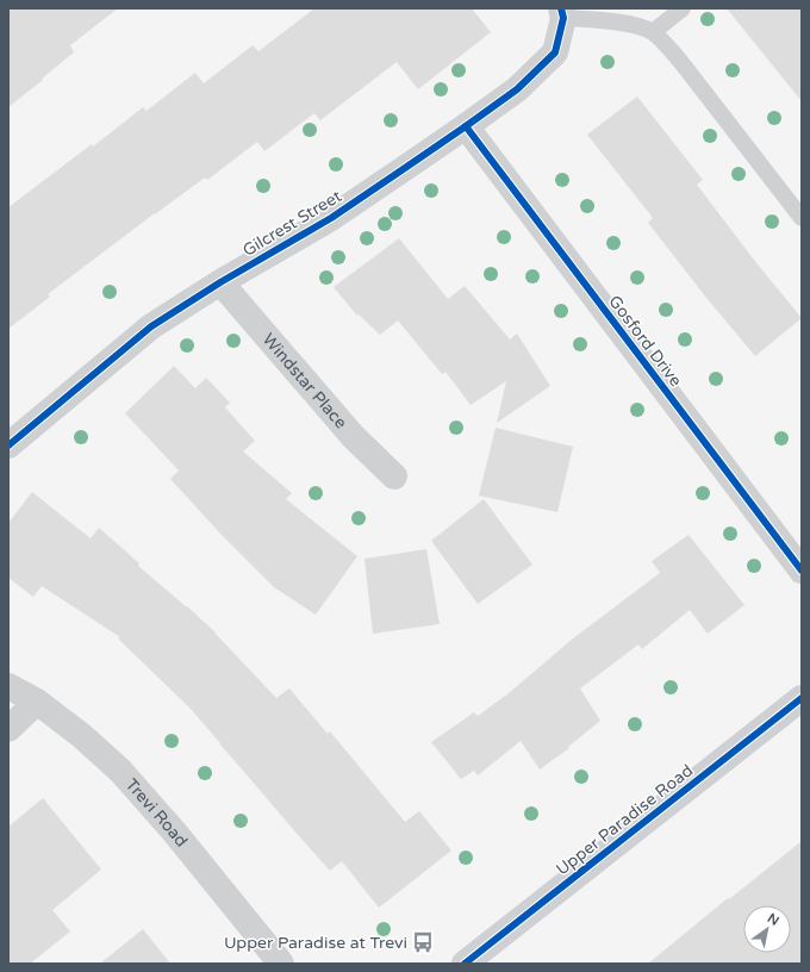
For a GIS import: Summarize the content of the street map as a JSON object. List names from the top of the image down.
{
  "streets": {
    "main road": ["Upper Paradise Road"],
    "street": [
      "Gilcrest Street",
      "Gosford Drive",
      "Windstar Place",
      "Trevi Road"
    ]
  },
  "crossings": [
    ["Gilcrest Street", "Gosford Drive"],
    ["Gilcrest Street", "Windstar Place"]
  ],
  "places": {
    "bus stop": ["Upper Paradise at Trevi"]
  },
  "north": "top right"
}
